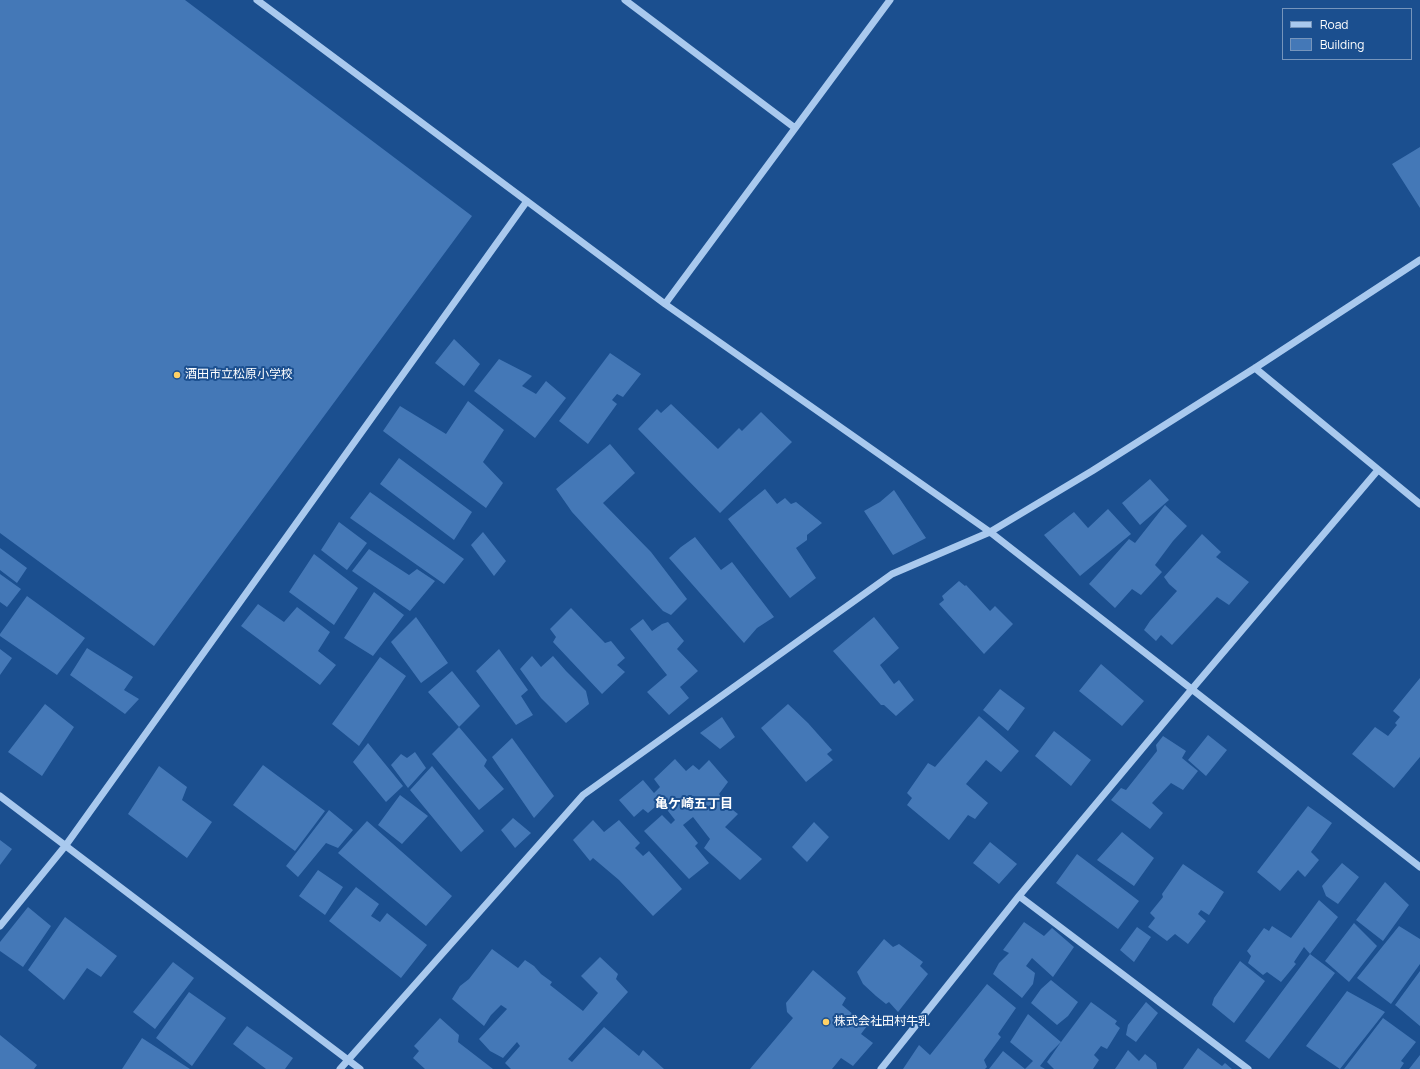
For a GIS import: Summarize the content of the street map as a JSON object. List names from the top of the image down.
{
  "districts": ["亀ケ崎五丁目"],
  "places": ["酒田市立松原小学校", "株式会社田村牛乳"],
  "legend": ["Road", "Building"]
}
